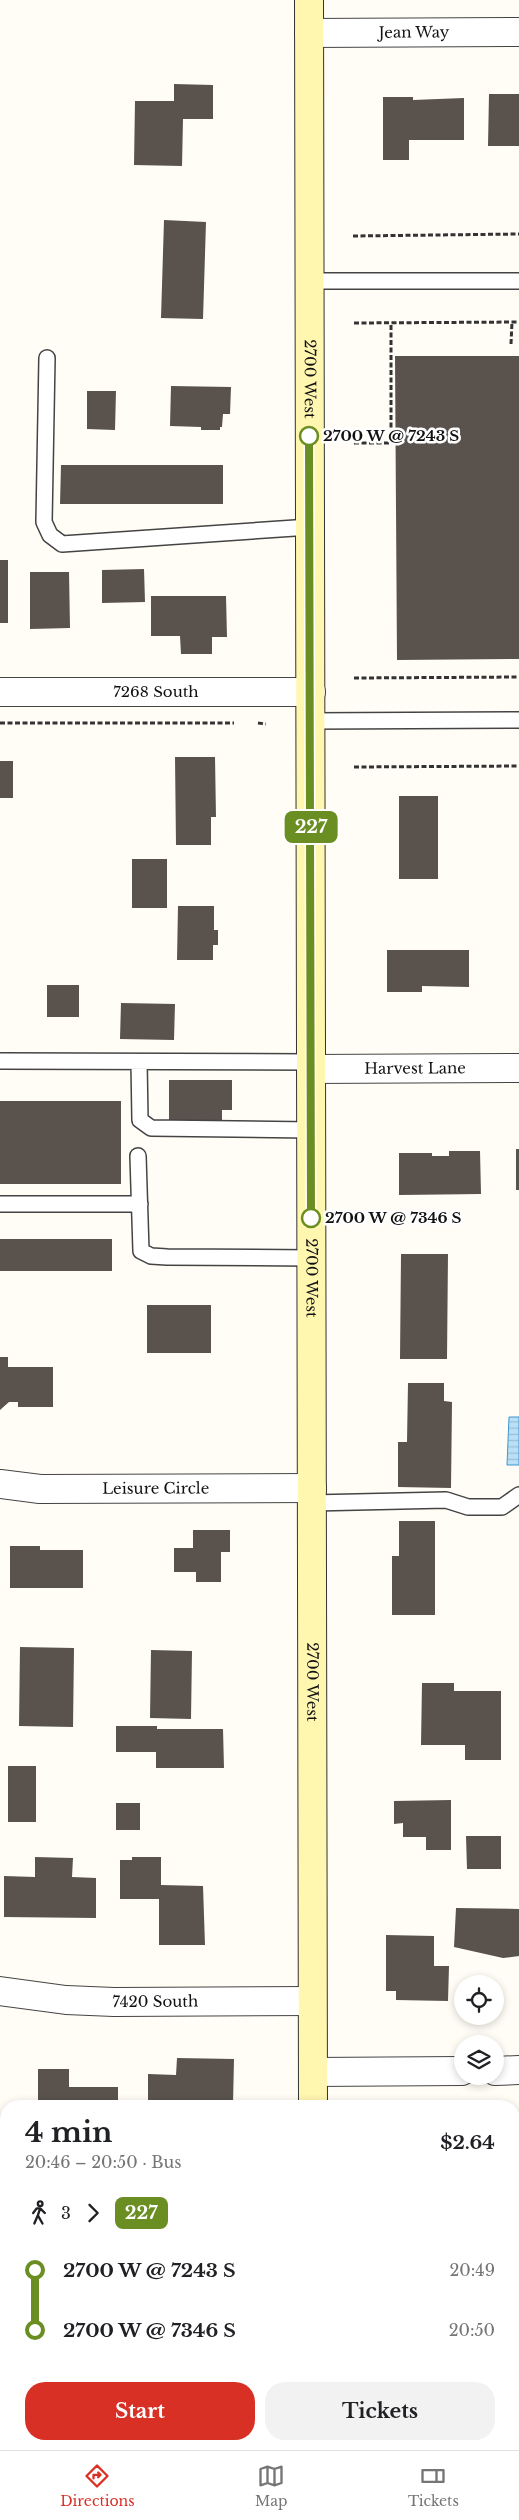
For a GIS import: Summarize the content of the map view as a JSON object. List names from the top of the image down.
{
  "streets": {
    "main road": ["2700 West"],
    "street": [
      "Jean Way",
      "7268 South",
      "Harvest Lane",
      "Leisure Circle",
      "7420 South"
    ]
  },
  "crossings": [
    ["Jean Way", "2700 West"],
    ["2700 West", "7268 South"],
    ["2700 West", "Harvest Lane"],
    ["2700 West", "Leisure Circle"],
    ["2700 West", "7420 South"]
  ],
  "places": ["2700 W @ 7243 S", "2700 W @ 7346 S"],
  "lines": ["bus line 227"],
  "page": {
    "on_map": "227",
    "heading": ["4 min", "20:46 – 20:50 · Bus", "$2.64"],
    "legs": ["3", "227"],
    "list": [
      {
        "name": "2700 W @ 7243 S",
        "value": "20:49"
      },
      {
        "name": "2700 W @ 7346 S",
        "value": "20:50"
      }
    ],
    "buttons": ["Start", "Tickets"],
    "tabs": ["Directions", "Map", "Tickets"]
  }
}
